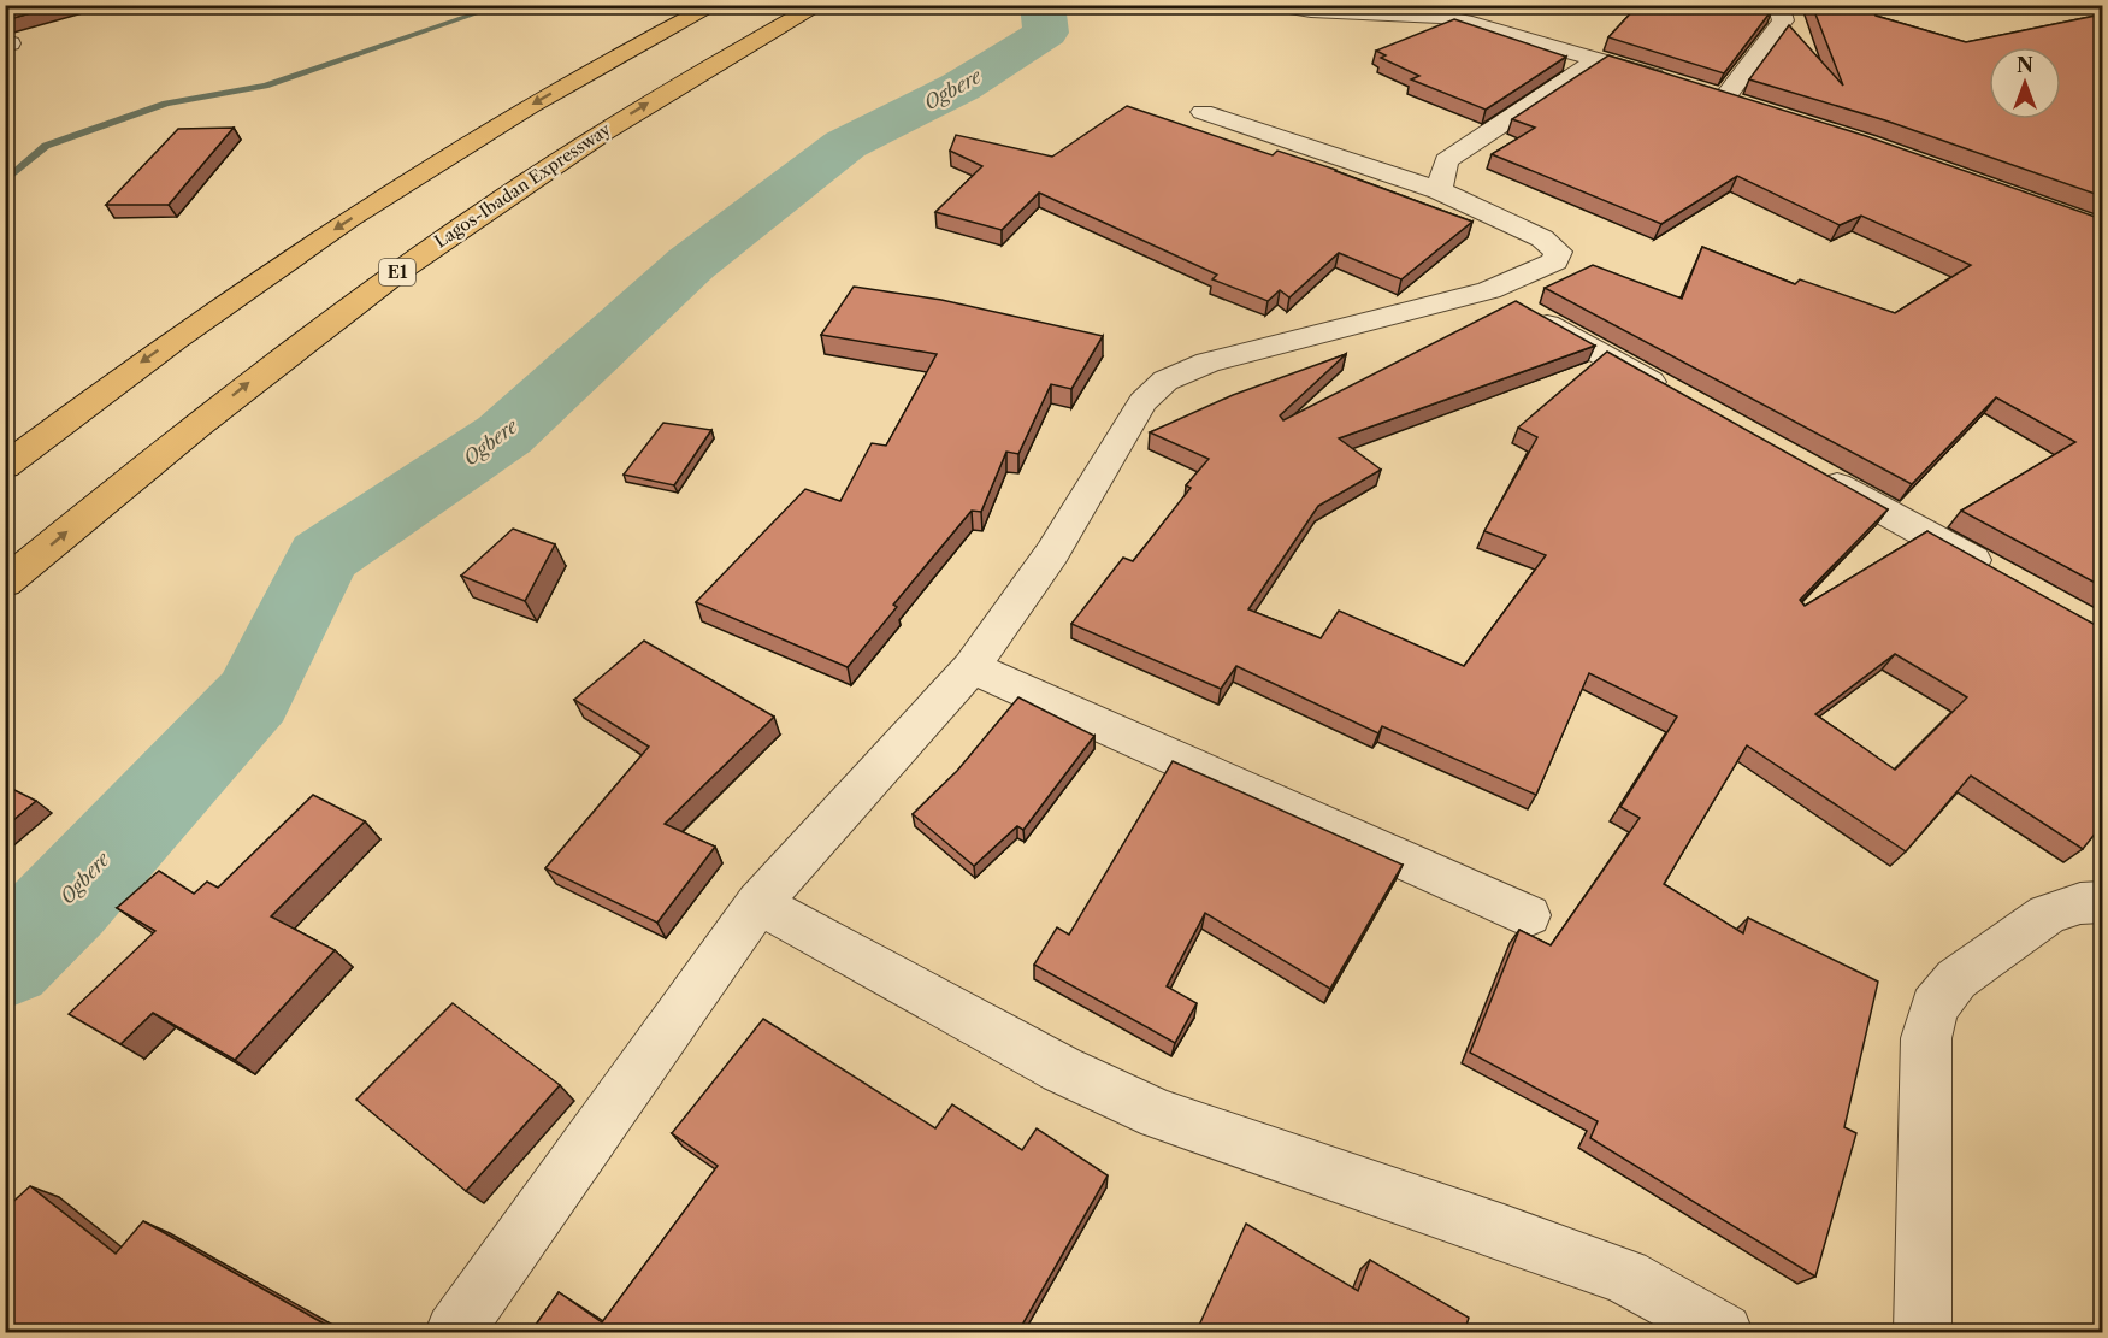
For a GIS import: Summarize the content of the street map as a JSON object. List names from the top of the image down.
{
  "streets": {
    "highway": ["Lagos-Ibadan Expressway", "E1"]
  },
  "water": ["Ogbere"],
  "north": "top"
}
